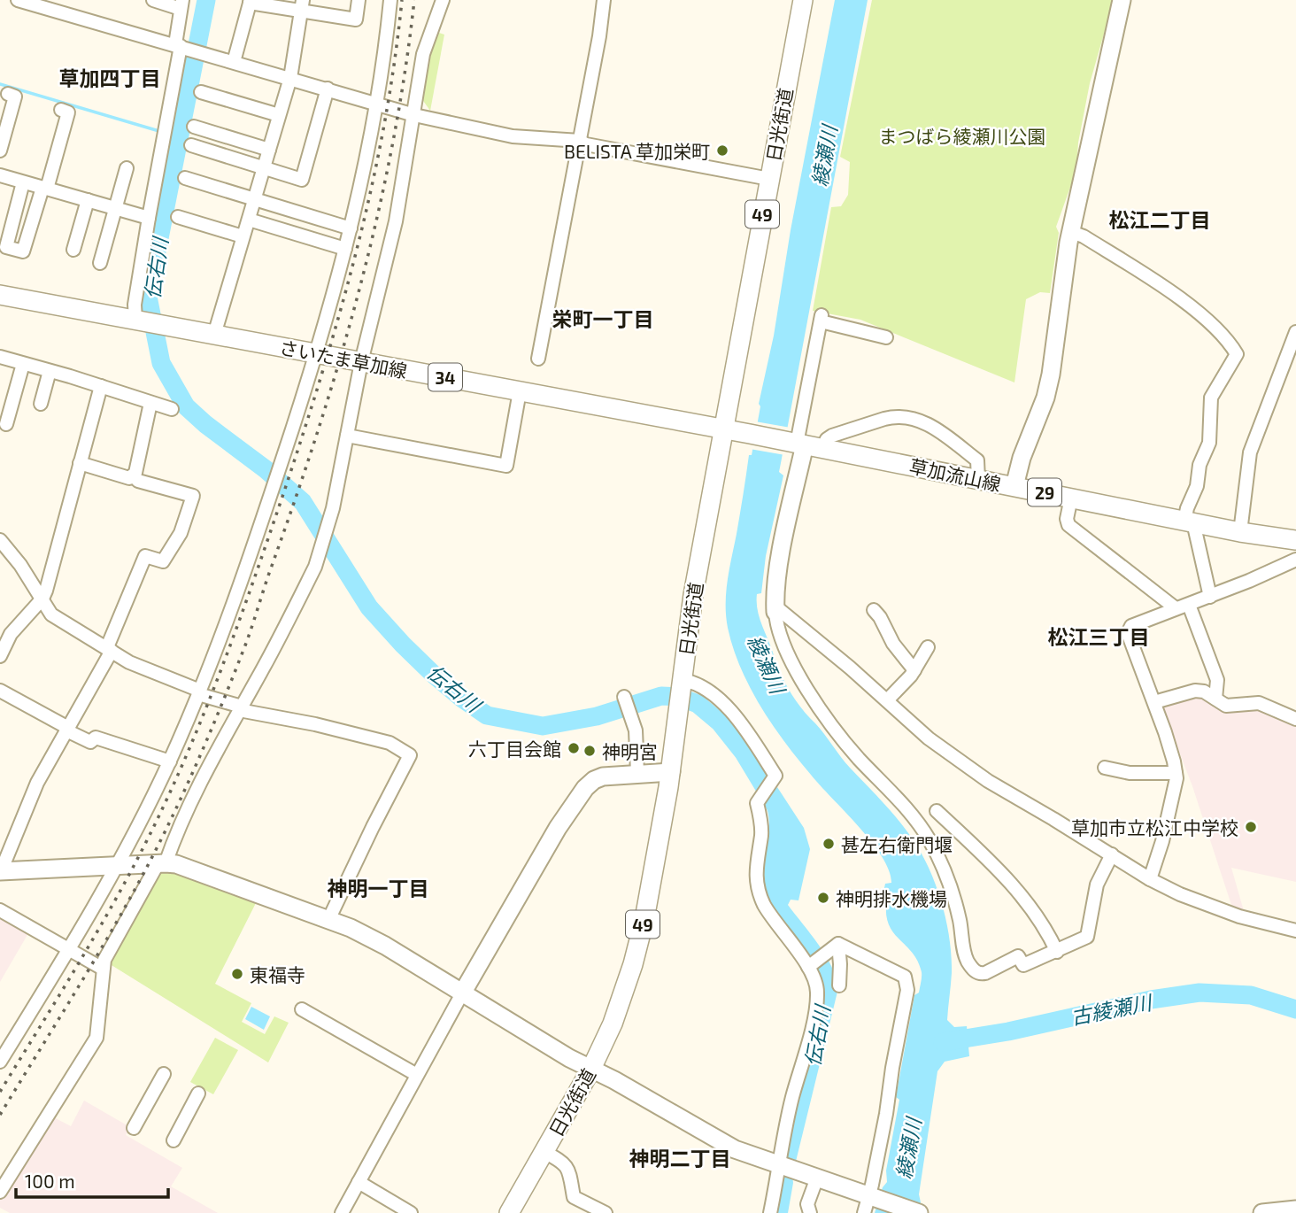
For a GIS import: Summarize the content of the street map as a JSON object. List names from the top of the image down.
{
  "streets": {
    "main road": [
      "日光街道",
      "49",
      "さいたま草加線",
      "34",
      "草加流山線",
      "29"
    ]
  },
  "crossings": [
    ["日光街道", "さいたま草加線"],
    ["日光街道", "草加流山線"],
    ["さいたま草加線", "草加流山線"]
  ],
  "districts": [
    "草加四丁目",
    "松江二丁目",
    "栄町一丁目",
    "松江三丁目",
    "神明一丁目",
    "神明二丁目"
  ],
  "water": ["綾瀬川", "伝右川", "古綾瀬川"],
  "parks": ["まつばら綾瀬川公園"],
  "places": [
    "BELISTA 草加栄町",
    "六丁目会館",
    "神明宮",
    "草加市立松江中学校",
    "甚左右衛門堰",
    "神明排水機場",
    "東福寺"
  ],
  "scale_bar": "100 m"
}
